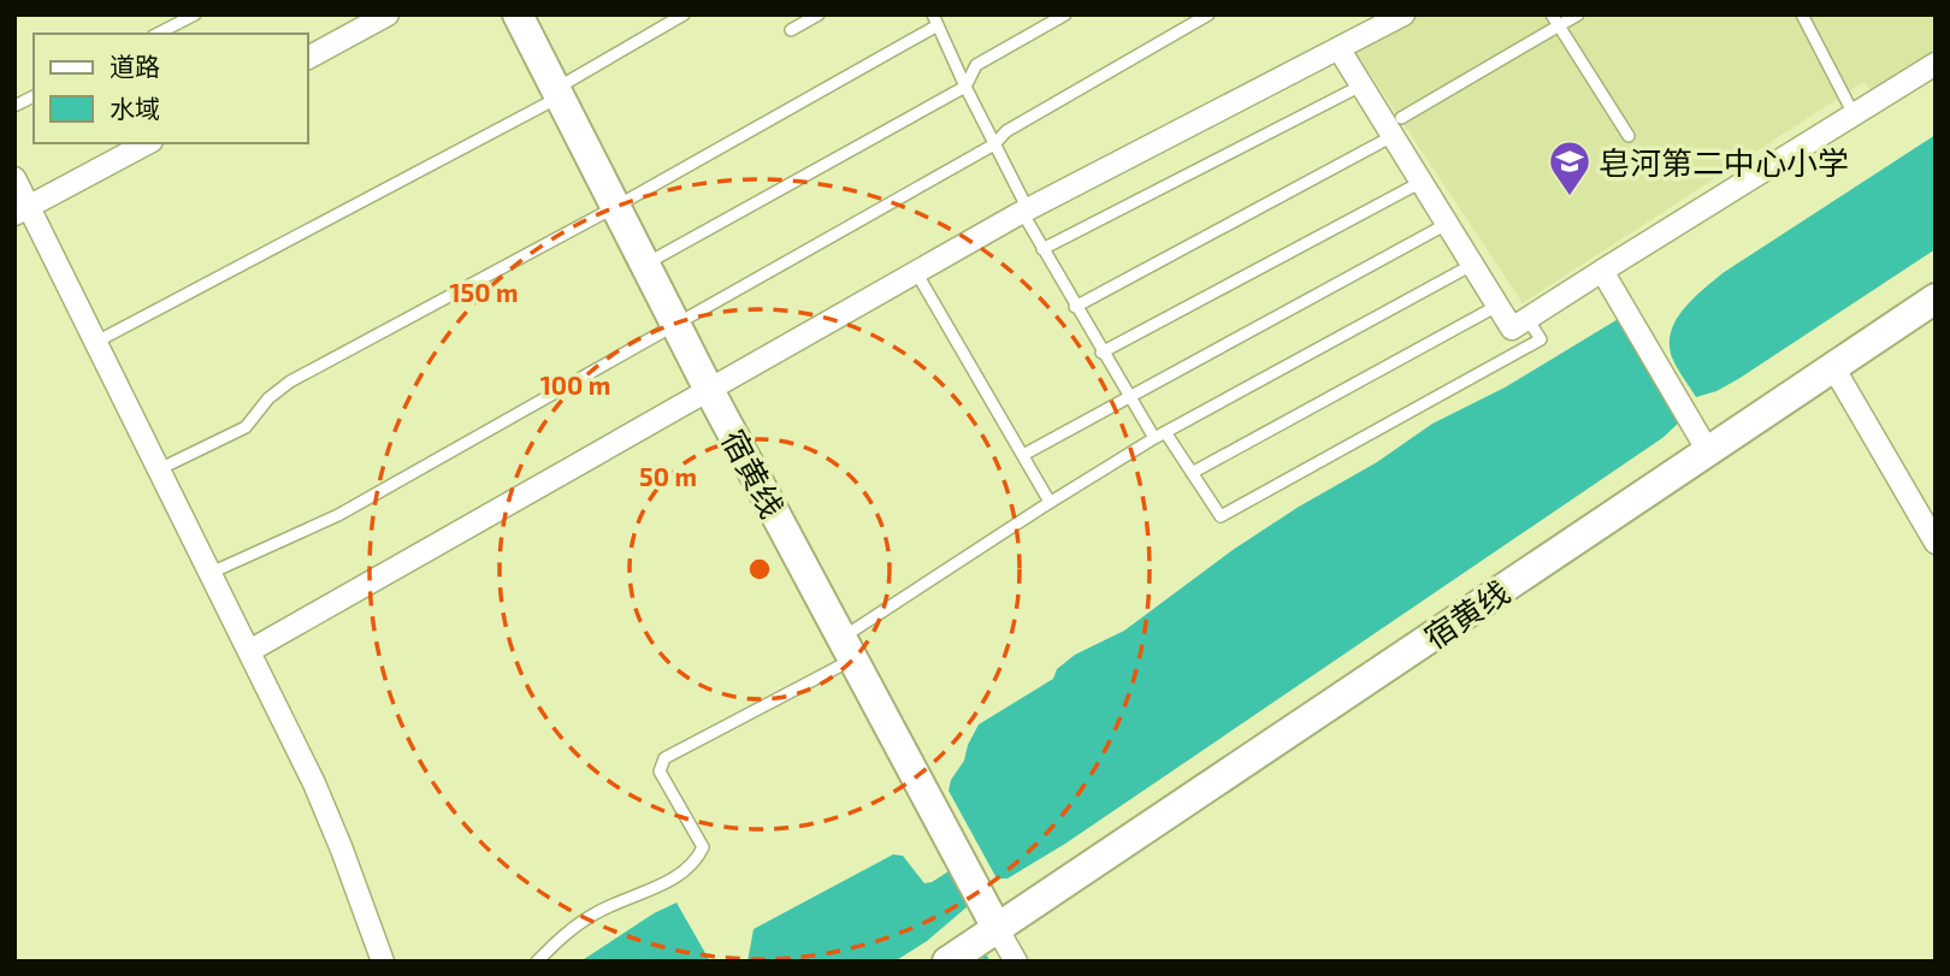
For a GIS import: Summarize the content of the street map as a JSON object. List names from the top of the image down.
{
  "streets": {
    "main road": ["宿黄线"]
  },
  "places": {
    "school or university": ["皂河第二中心小学"]
  },
  "legend": ["道路", "水域"],
  "rings": ["150 m", "100 m", "50 m"]
}
